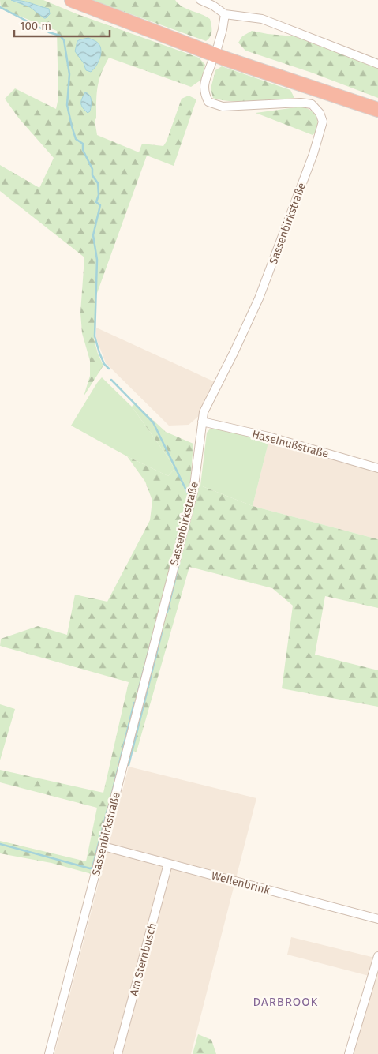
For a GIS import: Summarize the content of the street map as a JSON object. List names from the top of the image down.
{
  "streets": {
    "street": [
      "Sassenbirkstraße",
      "Haselnußstraße",
      "Wellenbrink",
      "Am Sternbusch"
    ]
  },
  "crossings": [
    ["Sassenbirkstraße", "Haselnußstraße"],
    ["Sassenbirkstraße", "Wellenbrink"],
    ["Wellenbrink", "Am Sternbusch"]
  ],
  "districts": ["DARBROOK"],
  "scale_bar": "100 m"
}
